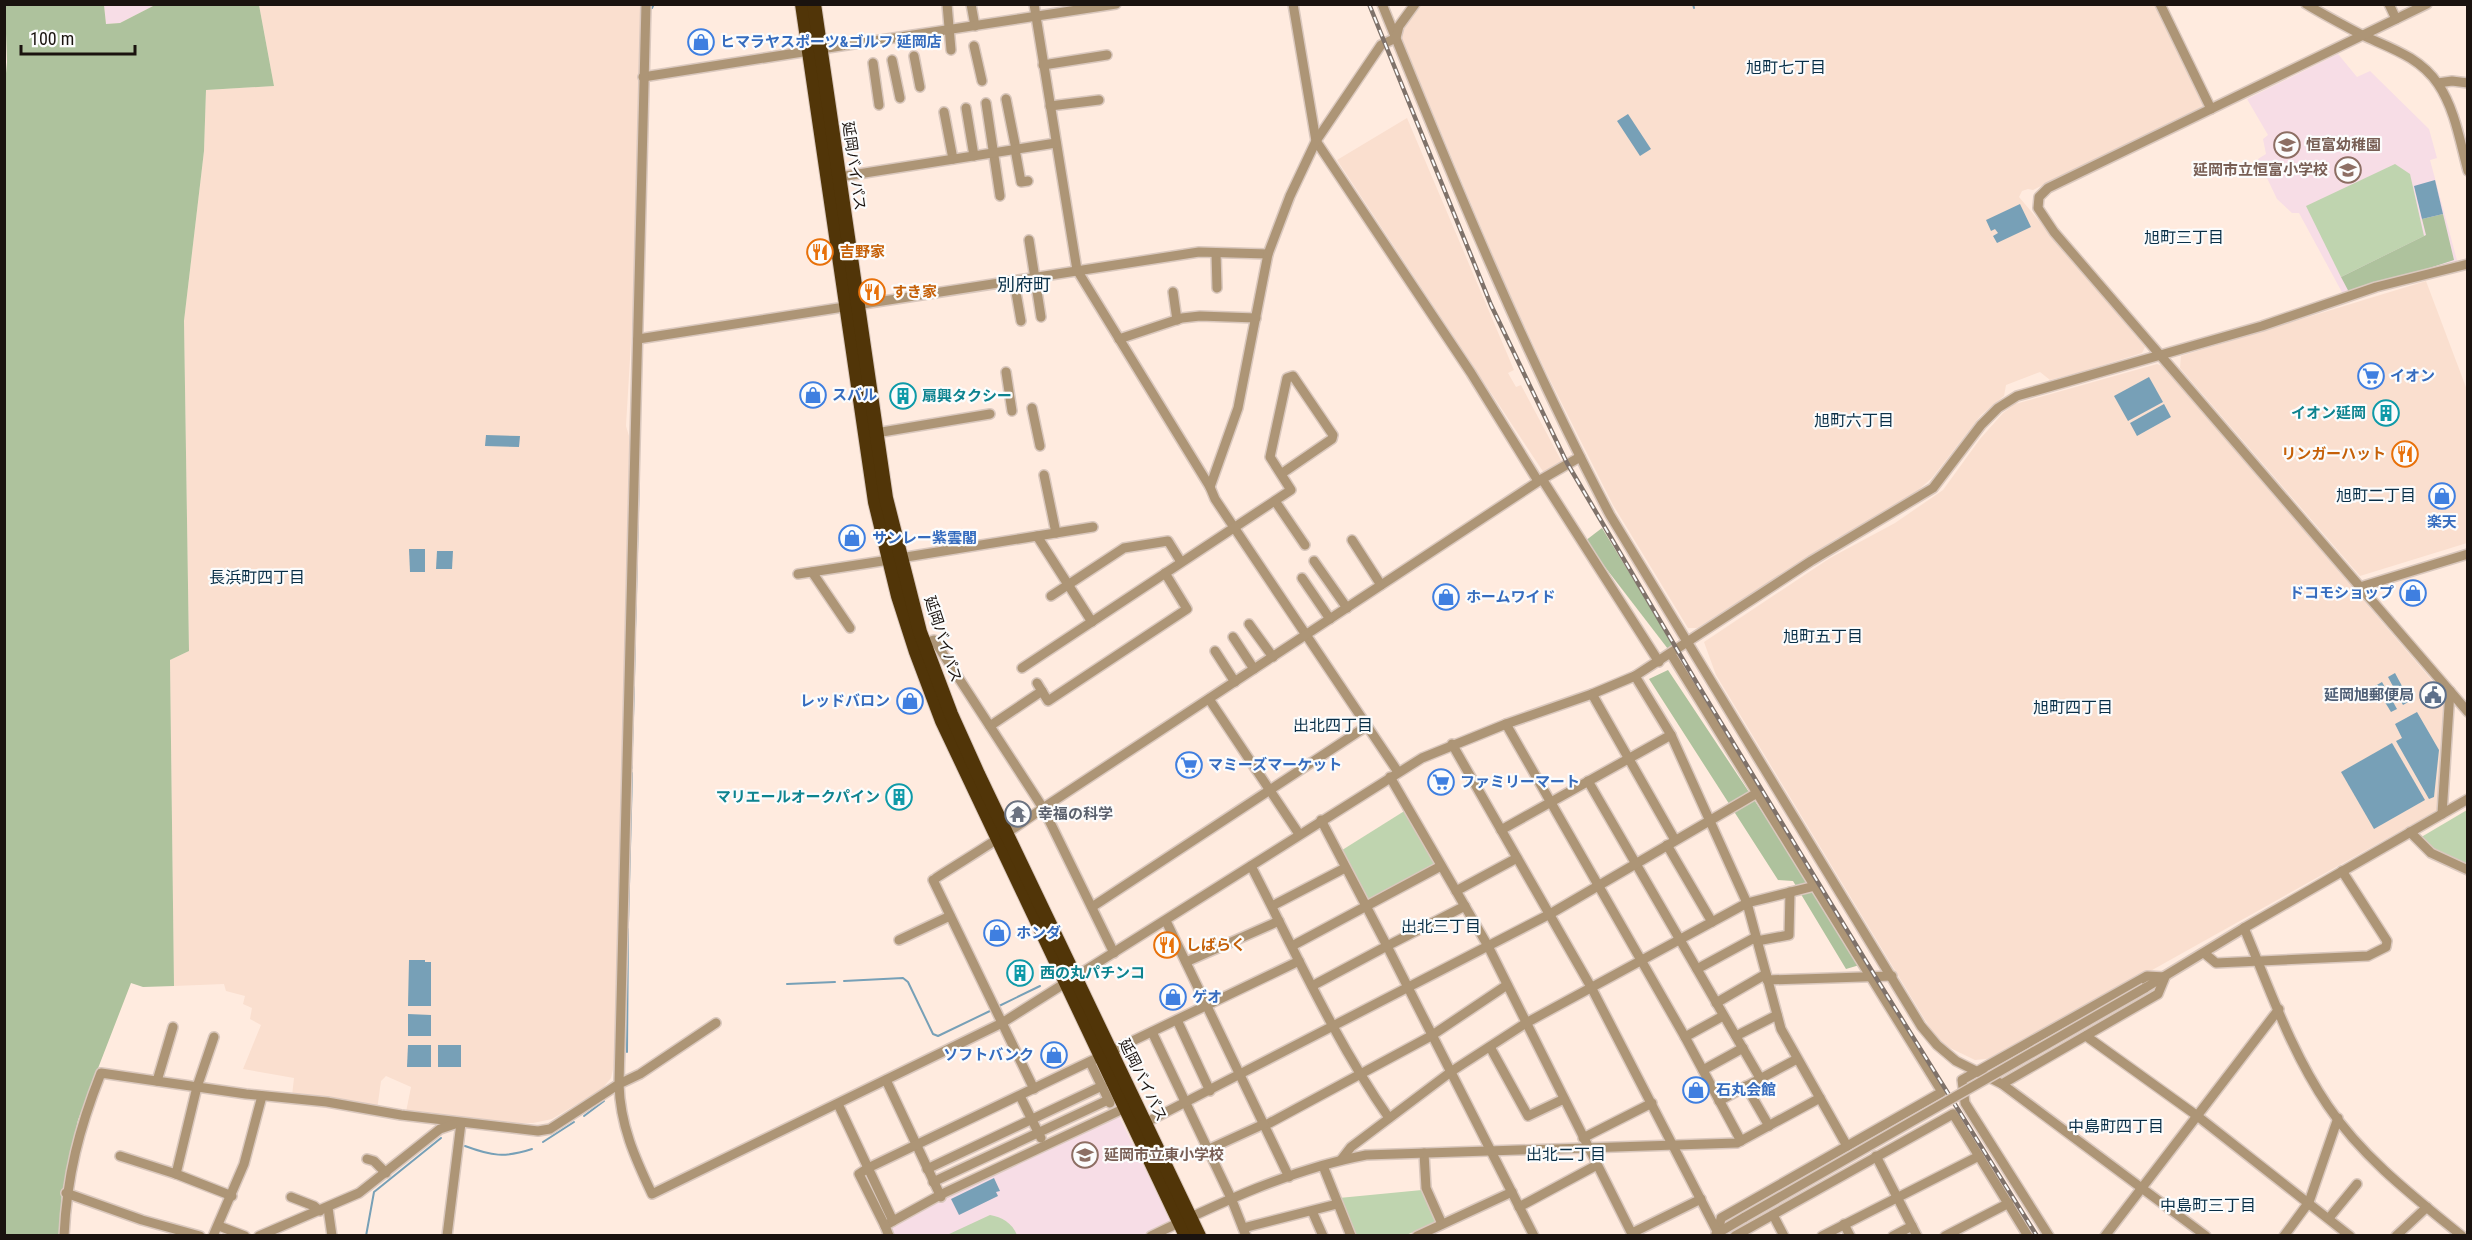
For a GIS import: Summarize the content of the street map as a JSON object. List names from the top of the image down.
{
  "streets": {
    "highway": ["延岡バイパス"]
  },
  "districts": [
    "旭町七丁目",
    "旭町三丁目",
    "別府町",
    "旭町六丁目",
    "旭町二丁目",
    "長浜町四丁目",
    "旭町五丁目",
    "旭町四丁目",
    "出北四丁目",
    "出北三丁目",
    "中島町四丁目",
    "出北二丁目",
    "中島町三丁目"
  ],
  "places": {
    "shop": [
      "ヒマラヤスポーツ&ゴルフ 延岡店",
      "スバル",
      "楽天",
      "サンレー紫雲閣",
      "ドコモショップ",
      "ホームワイド",
      "レッドバロン",
      "ホンダ",
      "ゲオ",
      "ソフトバンク",
      "石丸会館"
    ],
    "school or university": ["恒富幼稚園", "延岡市立恒富小学校", "延岡市立東小学校"],
    "restaurant": [
      "吉野家",
      "すき家",
      "リンガーハット",
      "しばらく"
    ],
    "supermarket": ["イオン", "マミーズマーケット", "ファミリーマート"],
    "building": [
      "扇興タクシー",
      "イオン延岡",
      "マリエールオークパイン",
      "西の丸パチンコ"
    ],
    "public building": ["延岡旭郵便局"],
    "temple": ["幸福の科学"]
  },
  "scale_bar": "100 m"
}
